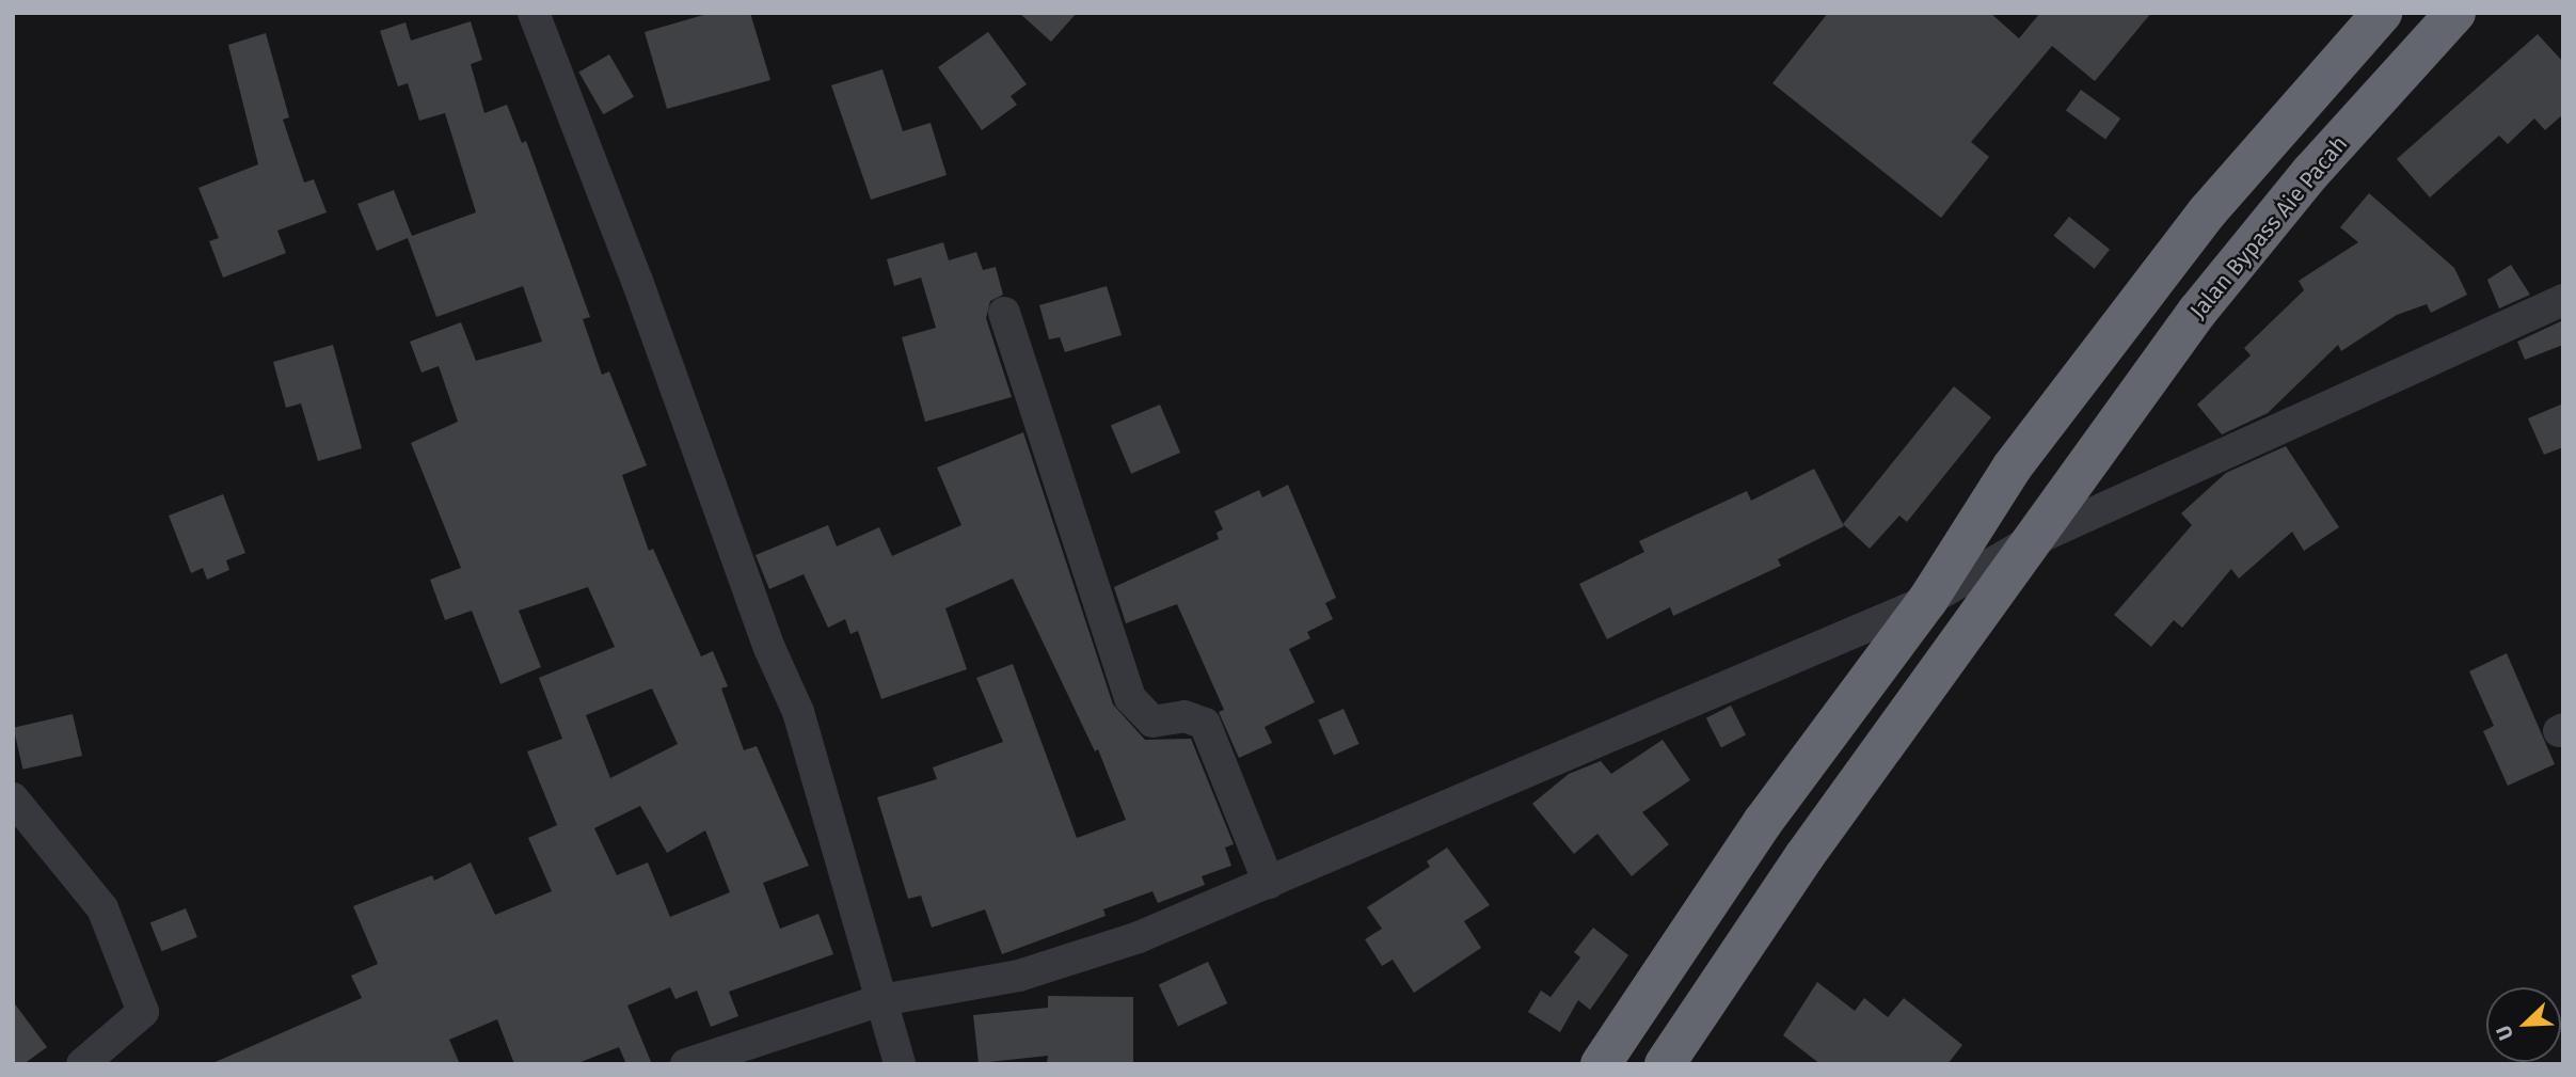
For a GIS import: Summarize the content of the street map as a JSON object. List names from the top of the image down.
{
  "streets": {
    "highway": ["Jalan Bypass Aie Pacah"]
  },
  "north": "bottom left"
}
